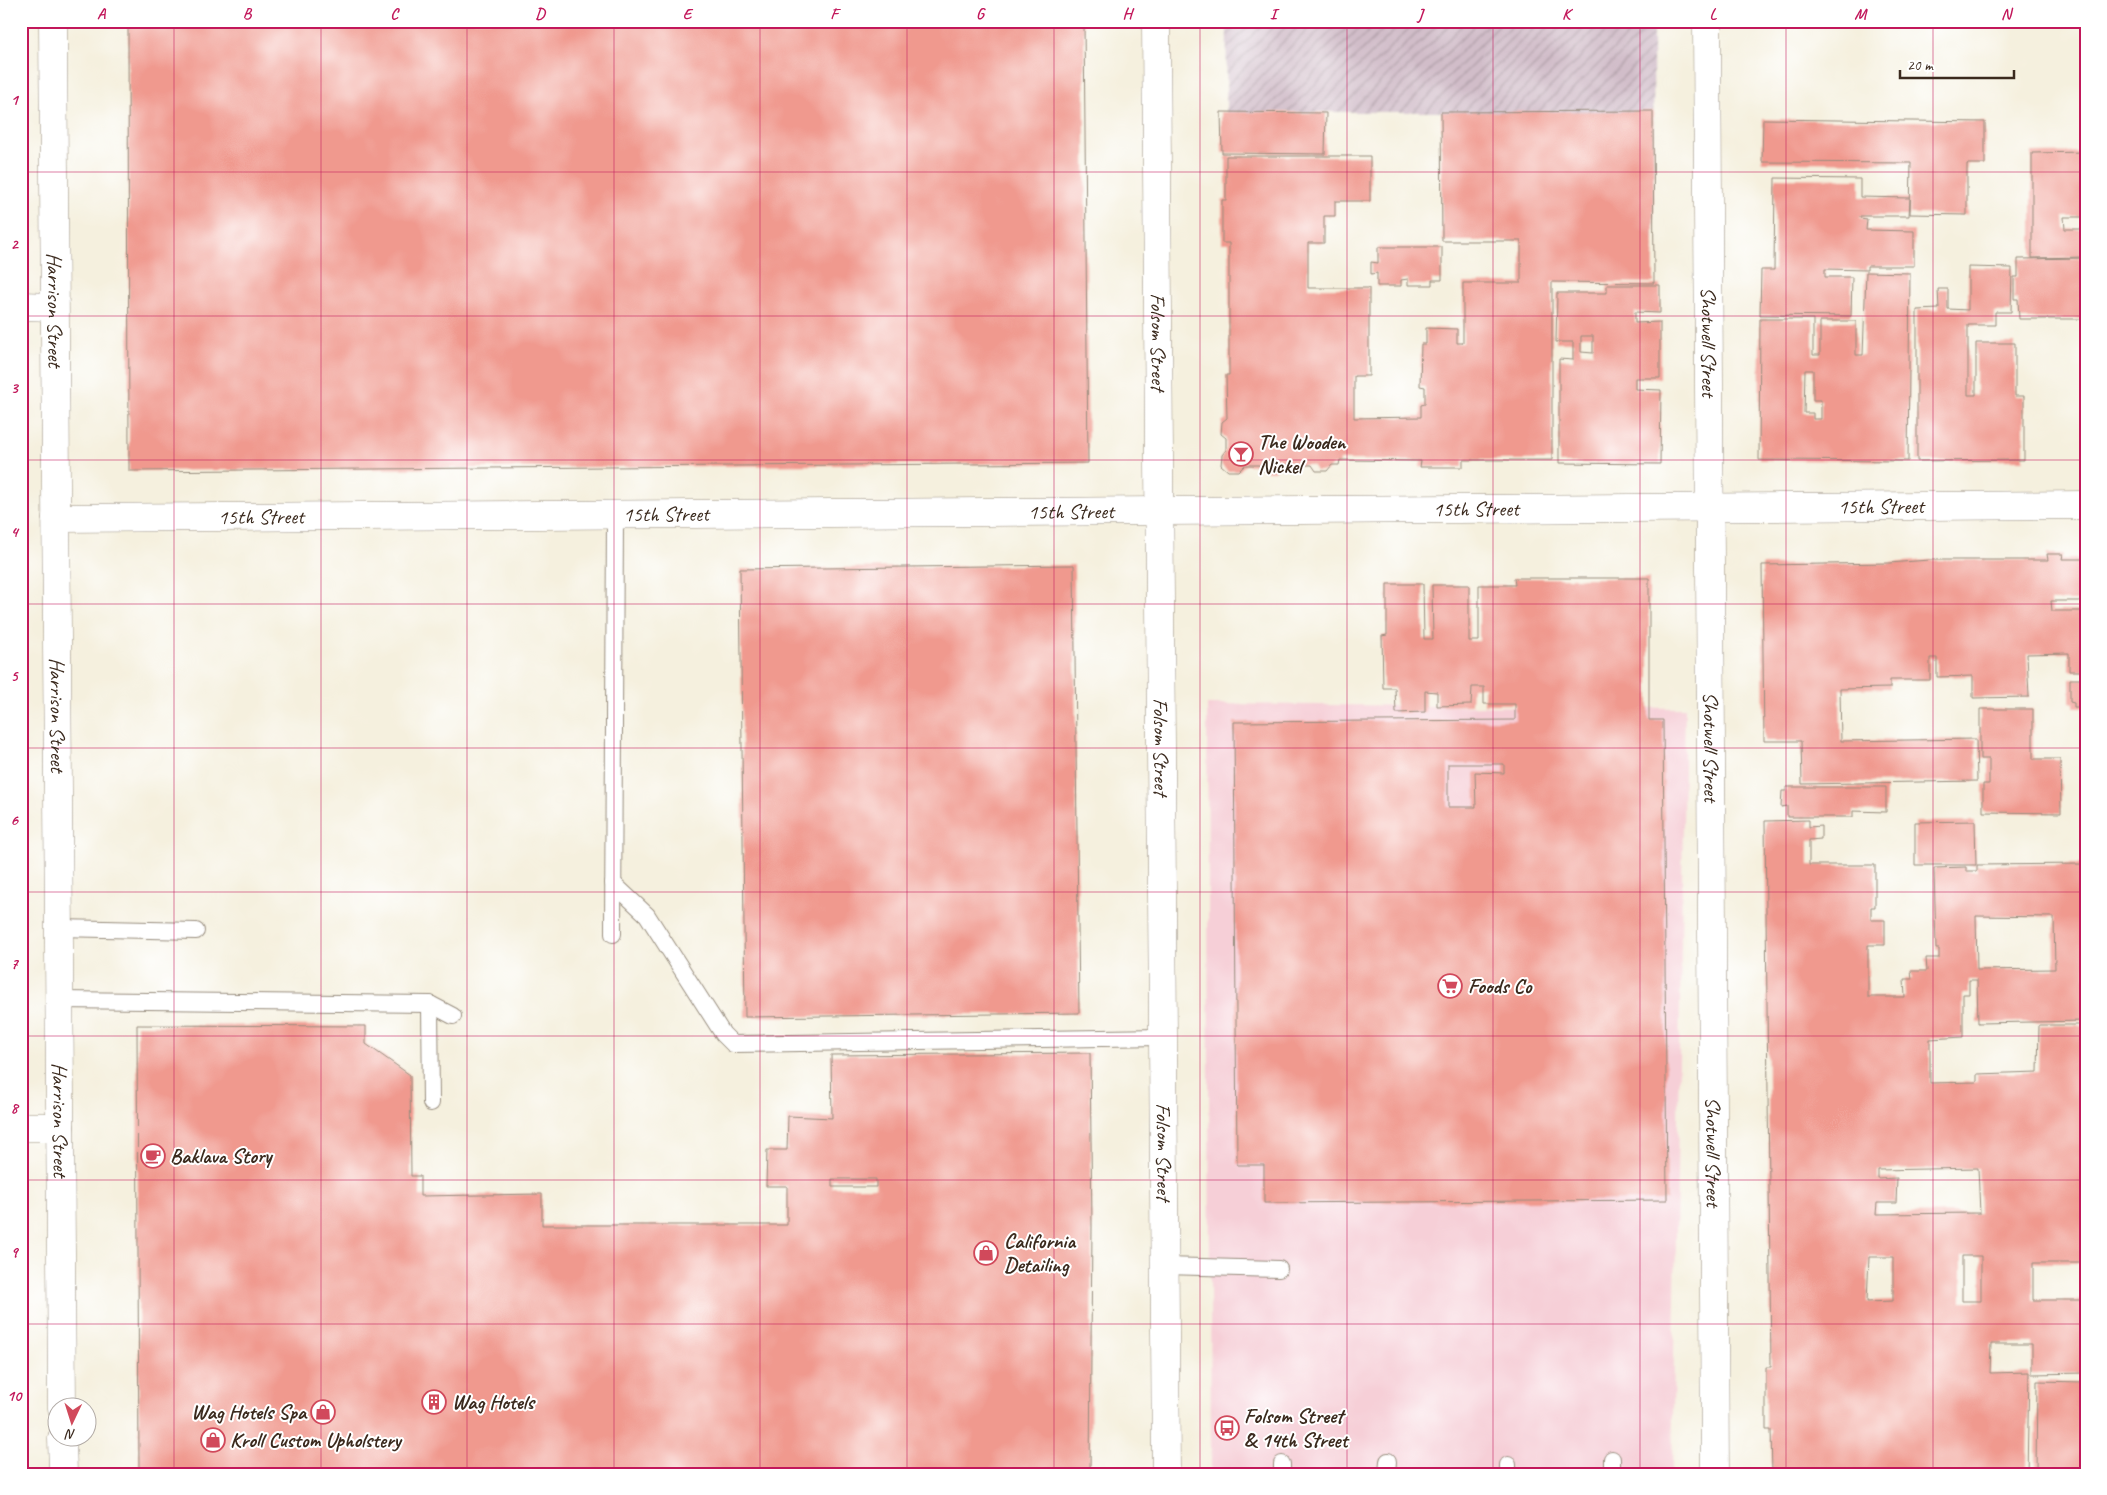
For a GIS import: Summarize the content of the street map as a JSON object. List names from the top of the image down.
{
  "streets": {
    "street": [
      "Harrison Street",
      "Folsom Street",
      "Shotwell Street",
      "15th Street"
    ]
  },
  "crossings": [
    ["Harrison Street", "15th Street"],
    ["Folsom Street", "15th Street"],
    ["Shotwell Street", "15th Street"]
  ],
  "places": {
    "bar": ["The Wooden Nickel"],
    "supermarket": ["Foods Co"],
    "cafe": ["Baklava Story"],
    "shop": ["California Detailing", "Wag Hotels Spa", "Kroll Custom Upholstery"],
    "building": ["Wag Hotels"],
    "bus stop": ["Folsom Street & 14th Street"]
  },
  "scale_bar": "20 m",
  "north": "bottom",
  "grid": {
    "columns": [
      "A",
      "B",
      "C",
      "D",
      "E",
      "F",
      "G",
      "H",
      "I",
      "J",
      "K",
      "L",
      "M",
      "N"
    ],
    "rows": [
      "1",
      "2",
      "3",
      "4",
      "5",
      "6",
      "7",
      "8",
      "9",
      "10"
    ]
  }
}
